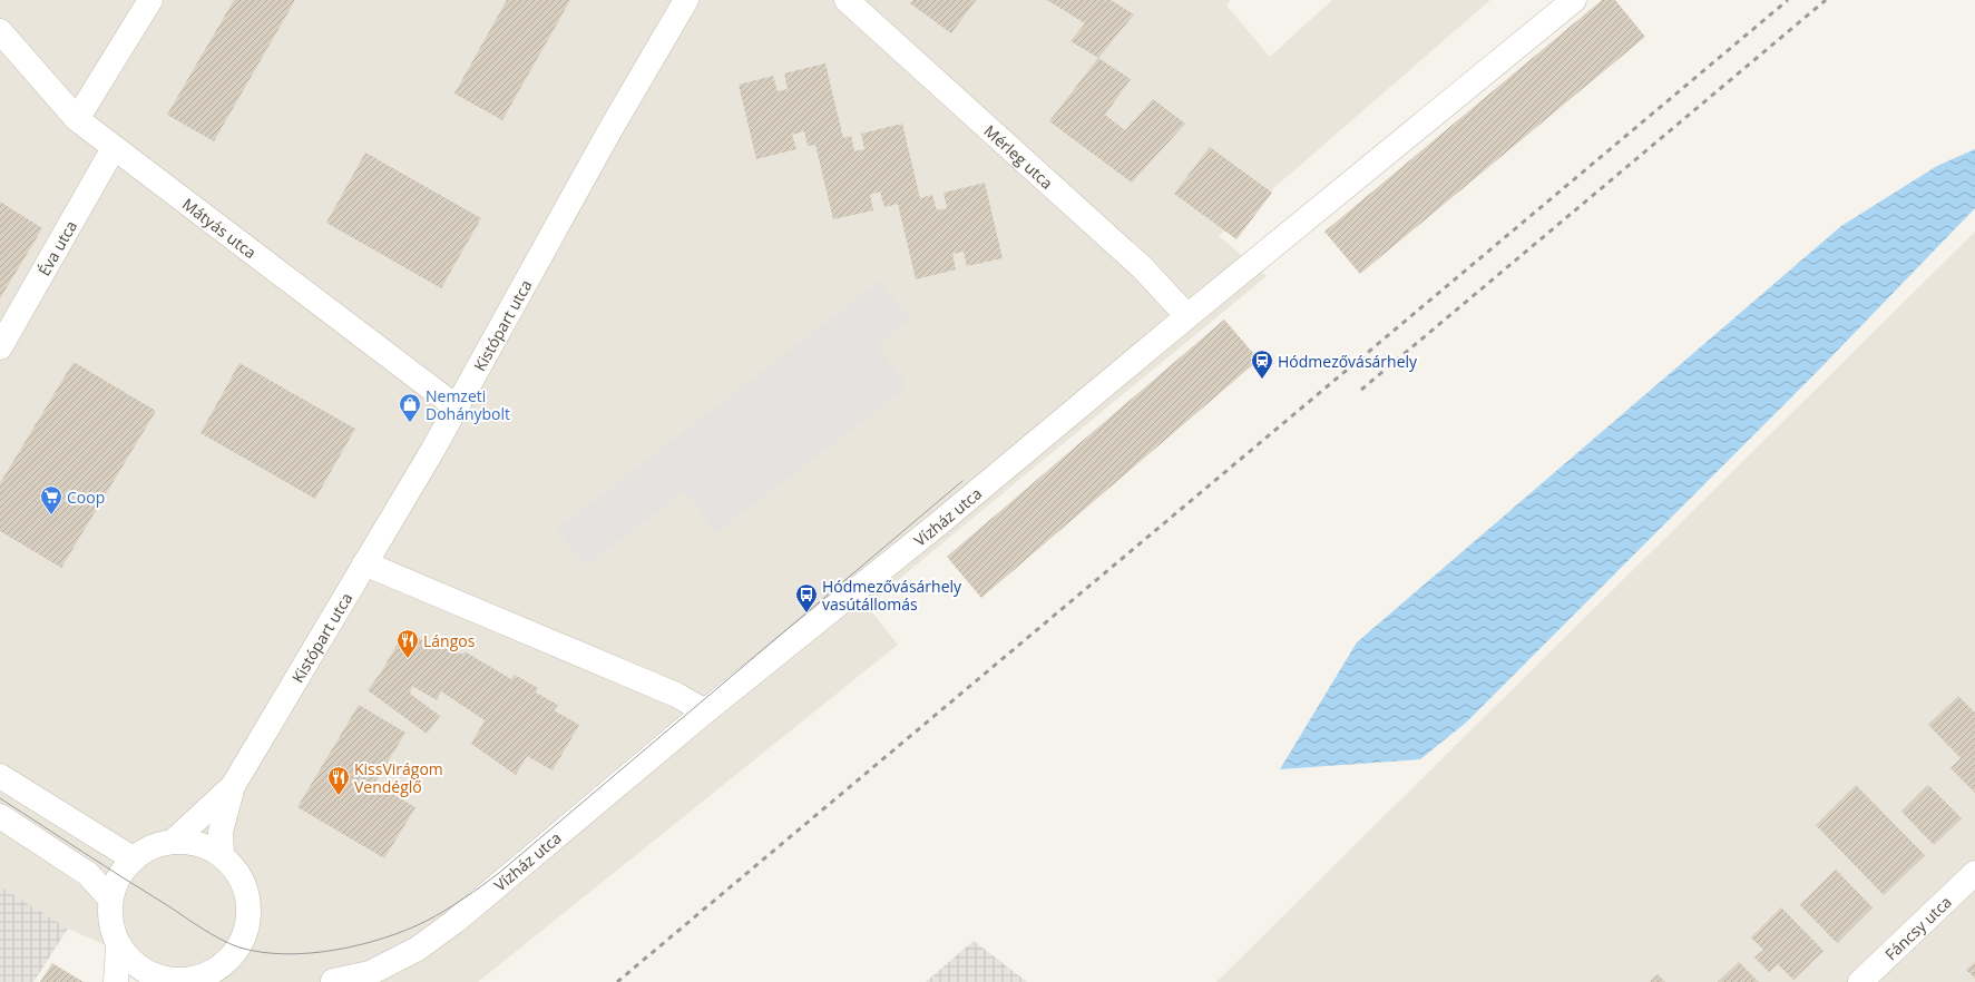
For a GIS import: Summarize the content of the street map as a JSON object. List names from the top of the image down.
{
  "streets": {
    "street": [
      "Mérleg utca",
      "Mátyás utca",
      "Éva utca",
      "Kistópart utca",
      "Vízház utca",
      "Fáncsy utca"
    ]
  },
  "crossings": [
    ["Mérleg utca", "Vízház utca"],
    ["Mátyás utca", "Éva utca"],
    ["Mátyás utca", "Kistópart utca"]
  ],
  "places": {
    "station": ["Hódmezővásárhely"],
    "shop": ["Nemzeti Dohánybolt"],
    "supermarket": ["Coop"],
    "bus stop": ["Hódmezővásárhely vasútállomás"],
    "restaurant": ["Lángos", "KissVirágom Vendéglő"]
  }
}
